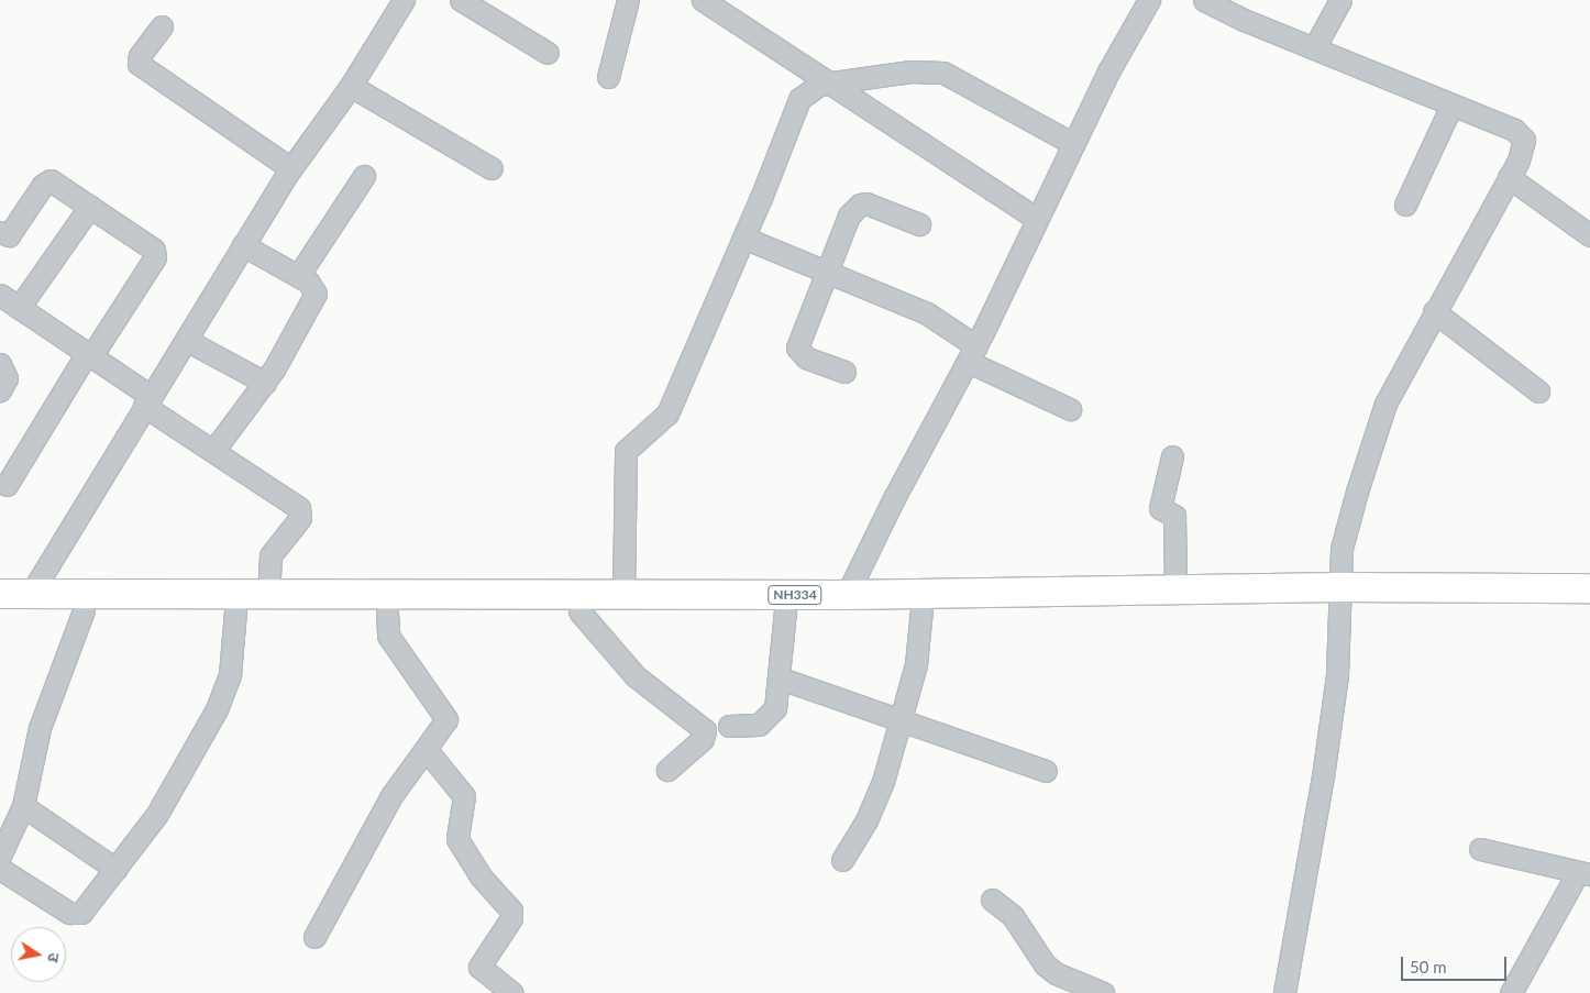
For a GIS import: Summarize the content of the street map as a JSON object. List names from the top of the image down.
{
  "streets": {
    "highway": ["NH334"]
  },
  "scale_bar": "50 m",
  "north": "right"
}
